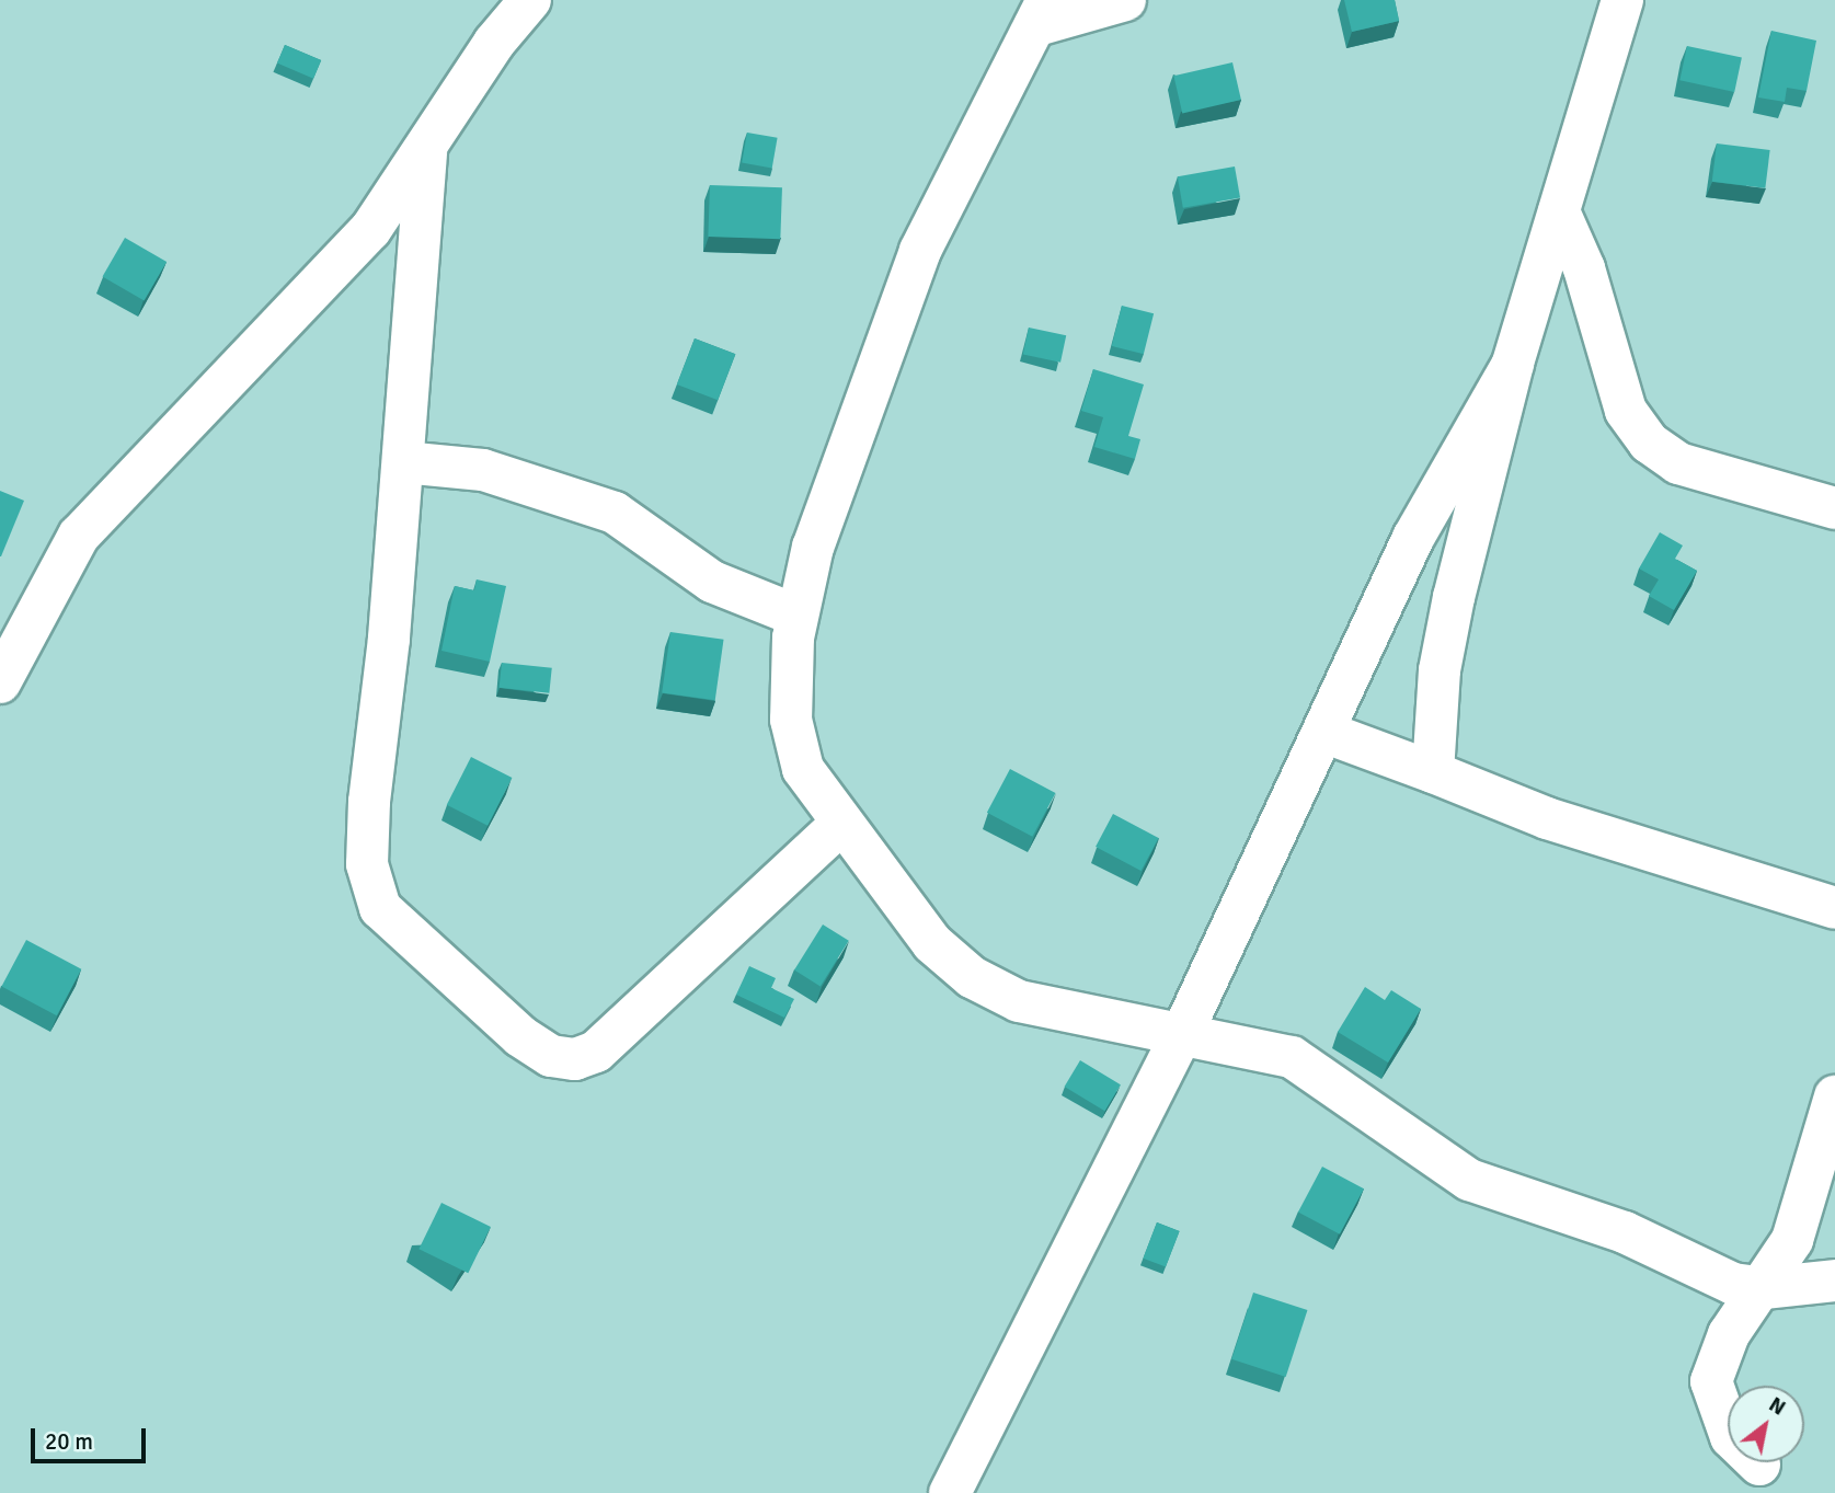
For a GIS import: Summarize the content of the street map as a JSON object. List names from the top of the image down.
{
  "scale_bar": "20 m",
  "north": "top right"
}
